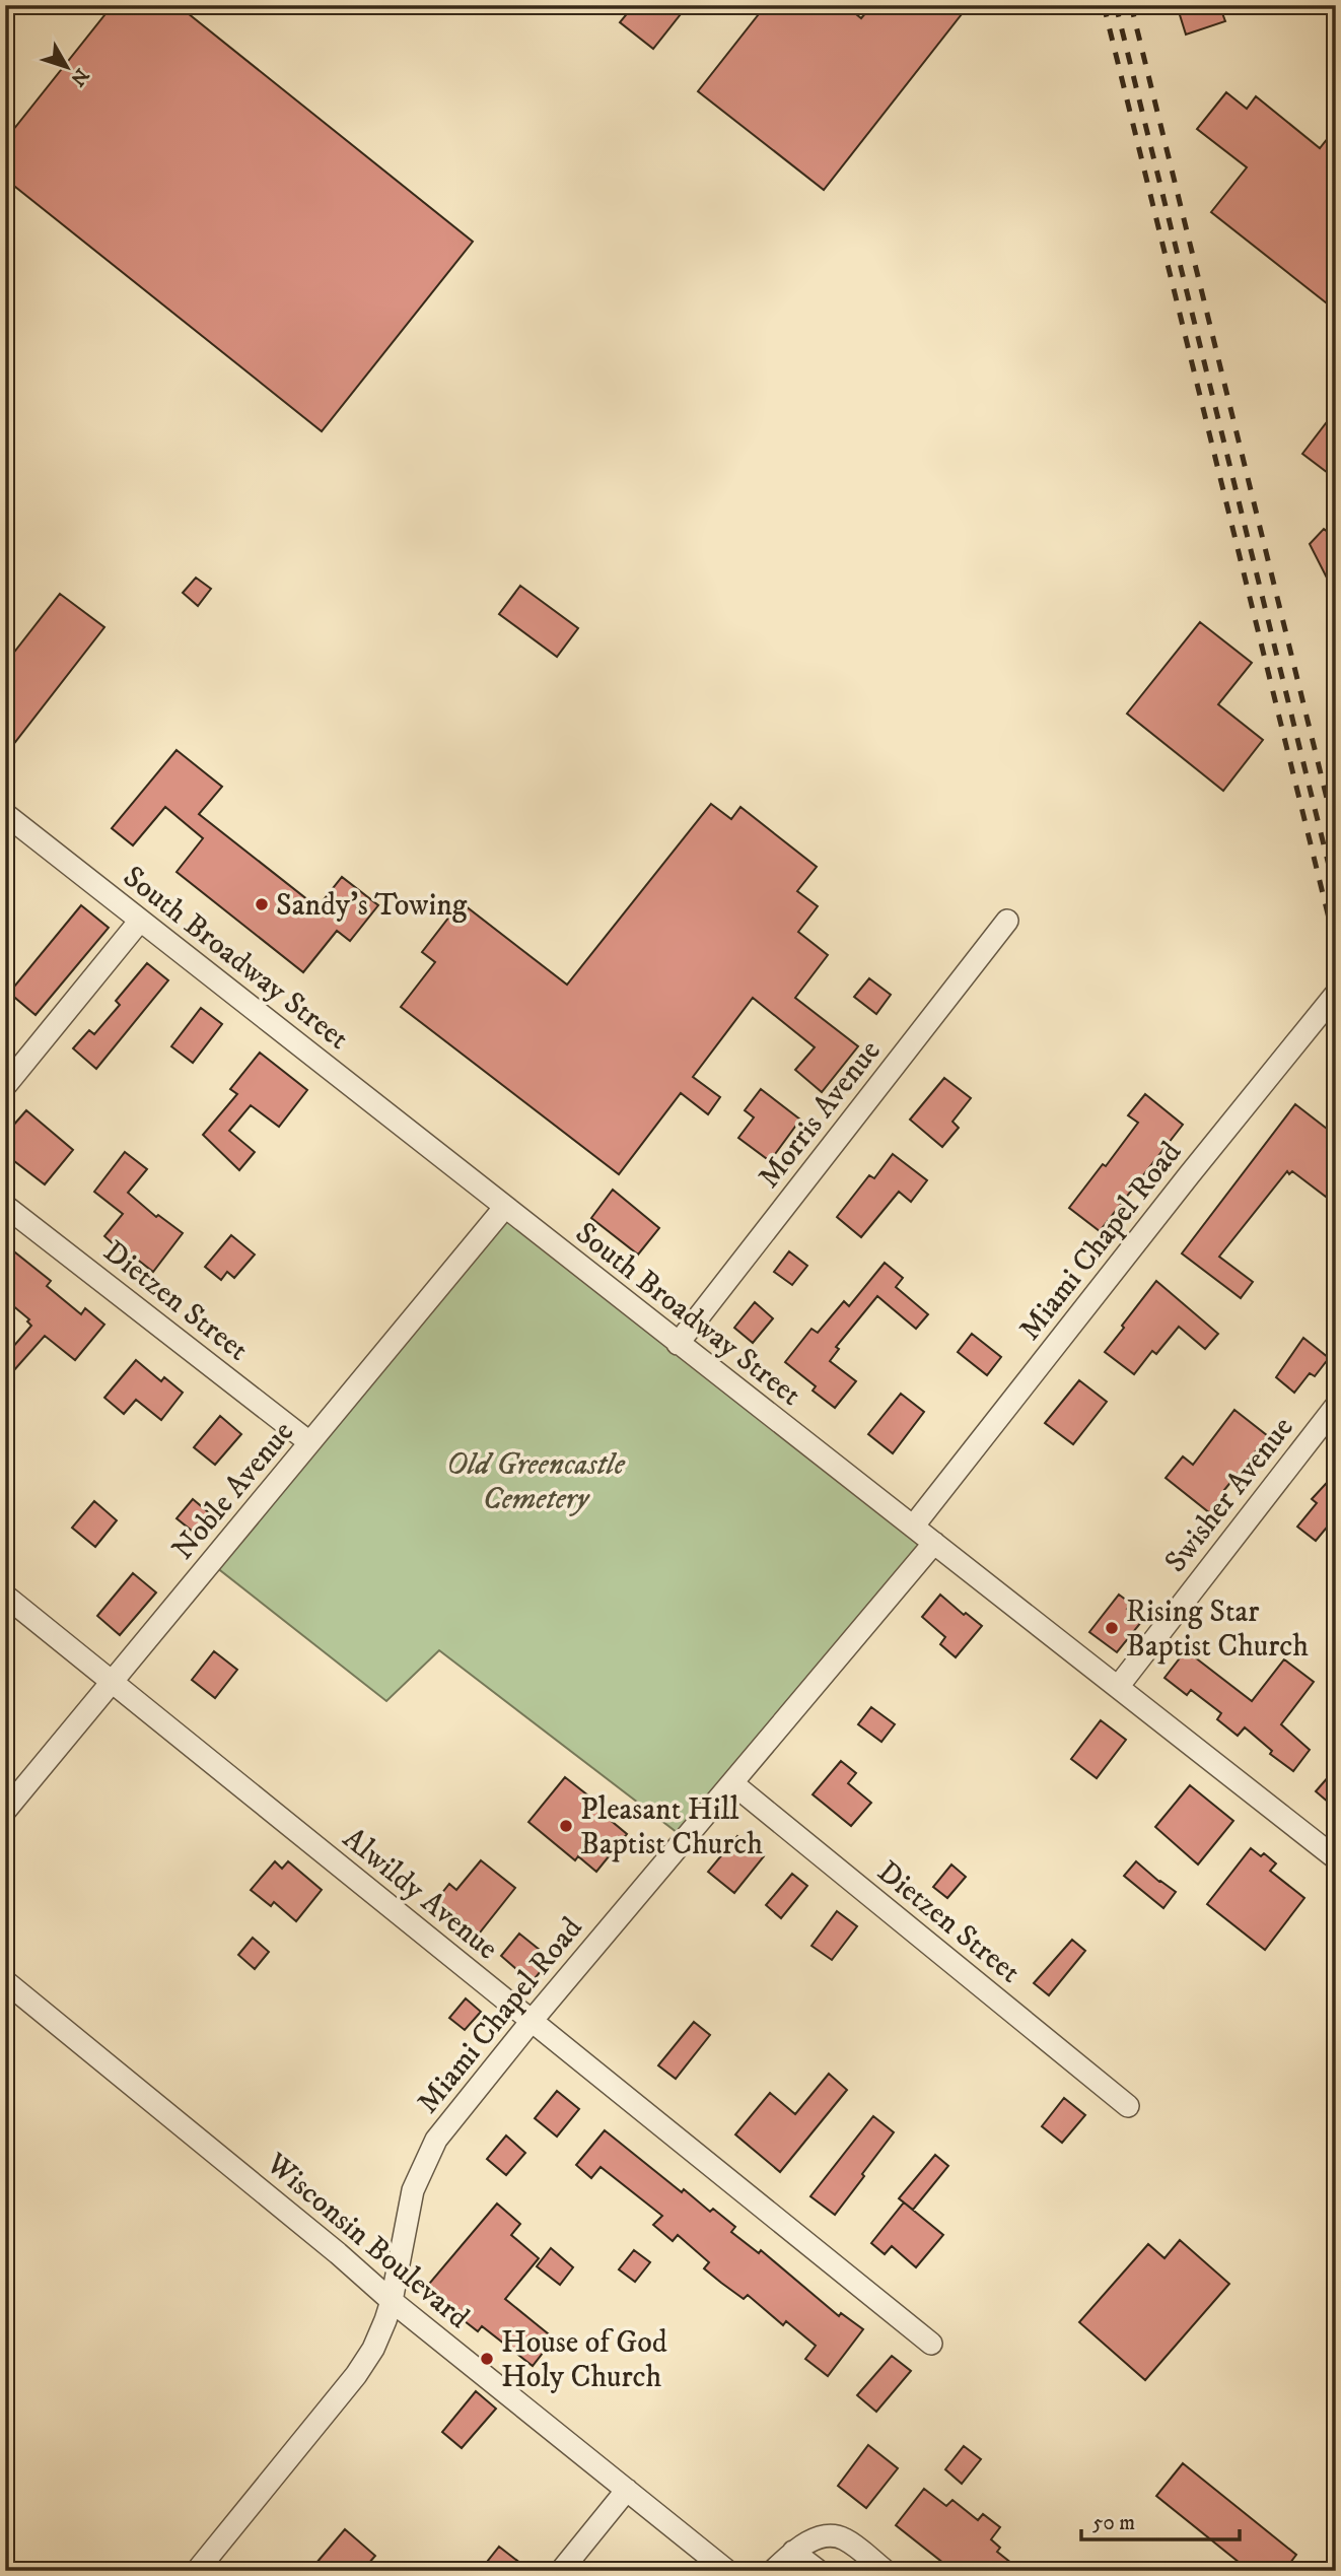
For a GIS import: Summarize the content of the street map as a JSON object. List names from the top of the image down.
{
  "streets": {
    "street": [
      "South Broadway Street",
      "Morris Avenue",
      "Miami Chapel Road",
      "Dietzen Street",
      "Noble Avenue",
      "Swisher Avenue",
      "Alwildy Avenue",
      "Wisconsin Boulevard"
    ]
  },
  "crossings": [
    ["South Broadway Street", "Morris Avenue"],
    ["South Broadway Street", "Miami Chapel Road"],
    ["South Broadway Street", "Noble Avenue"],
    ["South Broadway Street", "Swisher Avenue"],
    ["Miami Chapel Road", "Dietzen Street"],
    ["Miami Chapel Road", "Alwildy Avenue"],
    ["Miami Chapel Road", "Wisconsin Boulevard"],
    ["Dietzen Street", "Noble Avenue"],
    ["Noble Avenue", "Alwildy Avenue"]
  ],
  "parks": ["Old Greencastle Cemetery"],
  "places": [
    "Sandy’s Towing",
    "Rising Star Baptist Church",
    "Pleasant Hill Baptist Church",
    "House of God Holy Church"
  ],
  "scale_bar": "50 m",
  "north": "bottom right"
}
